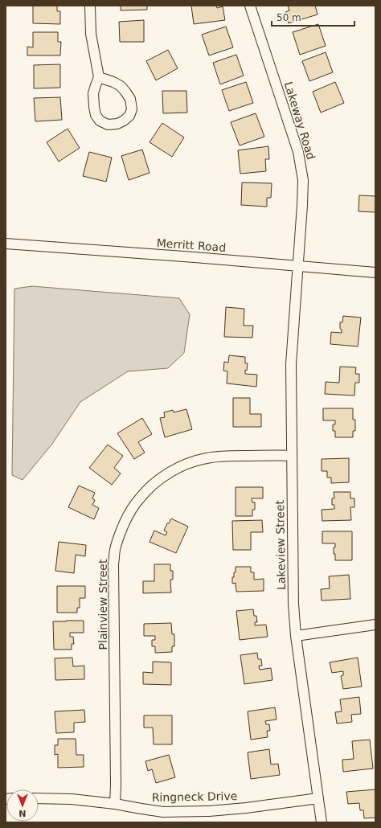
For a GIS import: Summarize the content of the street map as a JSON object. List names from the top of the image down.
{
  "streets": {
    "street": [
      "Lakeway Road",
      "Merritt Road",
      "Lakeview Street",
      "Plainview Street",
      "Ringneck Drive"
    ]
  },
  "crossings": [
    ["Lakeway Road", "Merritt Road"],
    ["Lakeway Road", "Lakeview Street"],
    ["Merritt Road", "Lakeview Street"],
    ["Lakeview Street", "Plainview Street"],
    ["Lakeview Street", "Ringneck Drive"],
    ["Plainview Street", "Ringneck Drive"]
  ],
  "scale_bar": "50 m",
  "north": "bottom"
}
